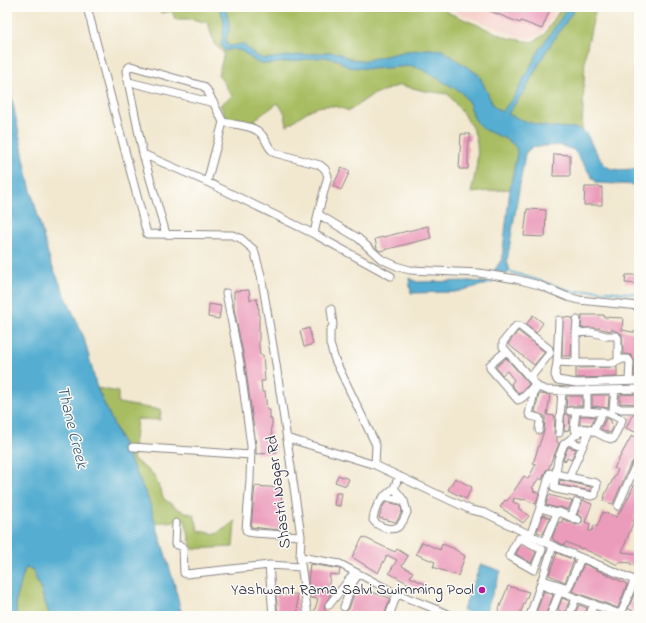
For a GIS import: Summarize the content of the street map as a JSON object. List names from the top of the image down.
{
  "streets": {
    "street": ["Shastri Nagar Rd"]
  },
  "water": ["Thane Creek"],
  "places": ["Yashwant Rama Salvi Swimming Pool"]
}
